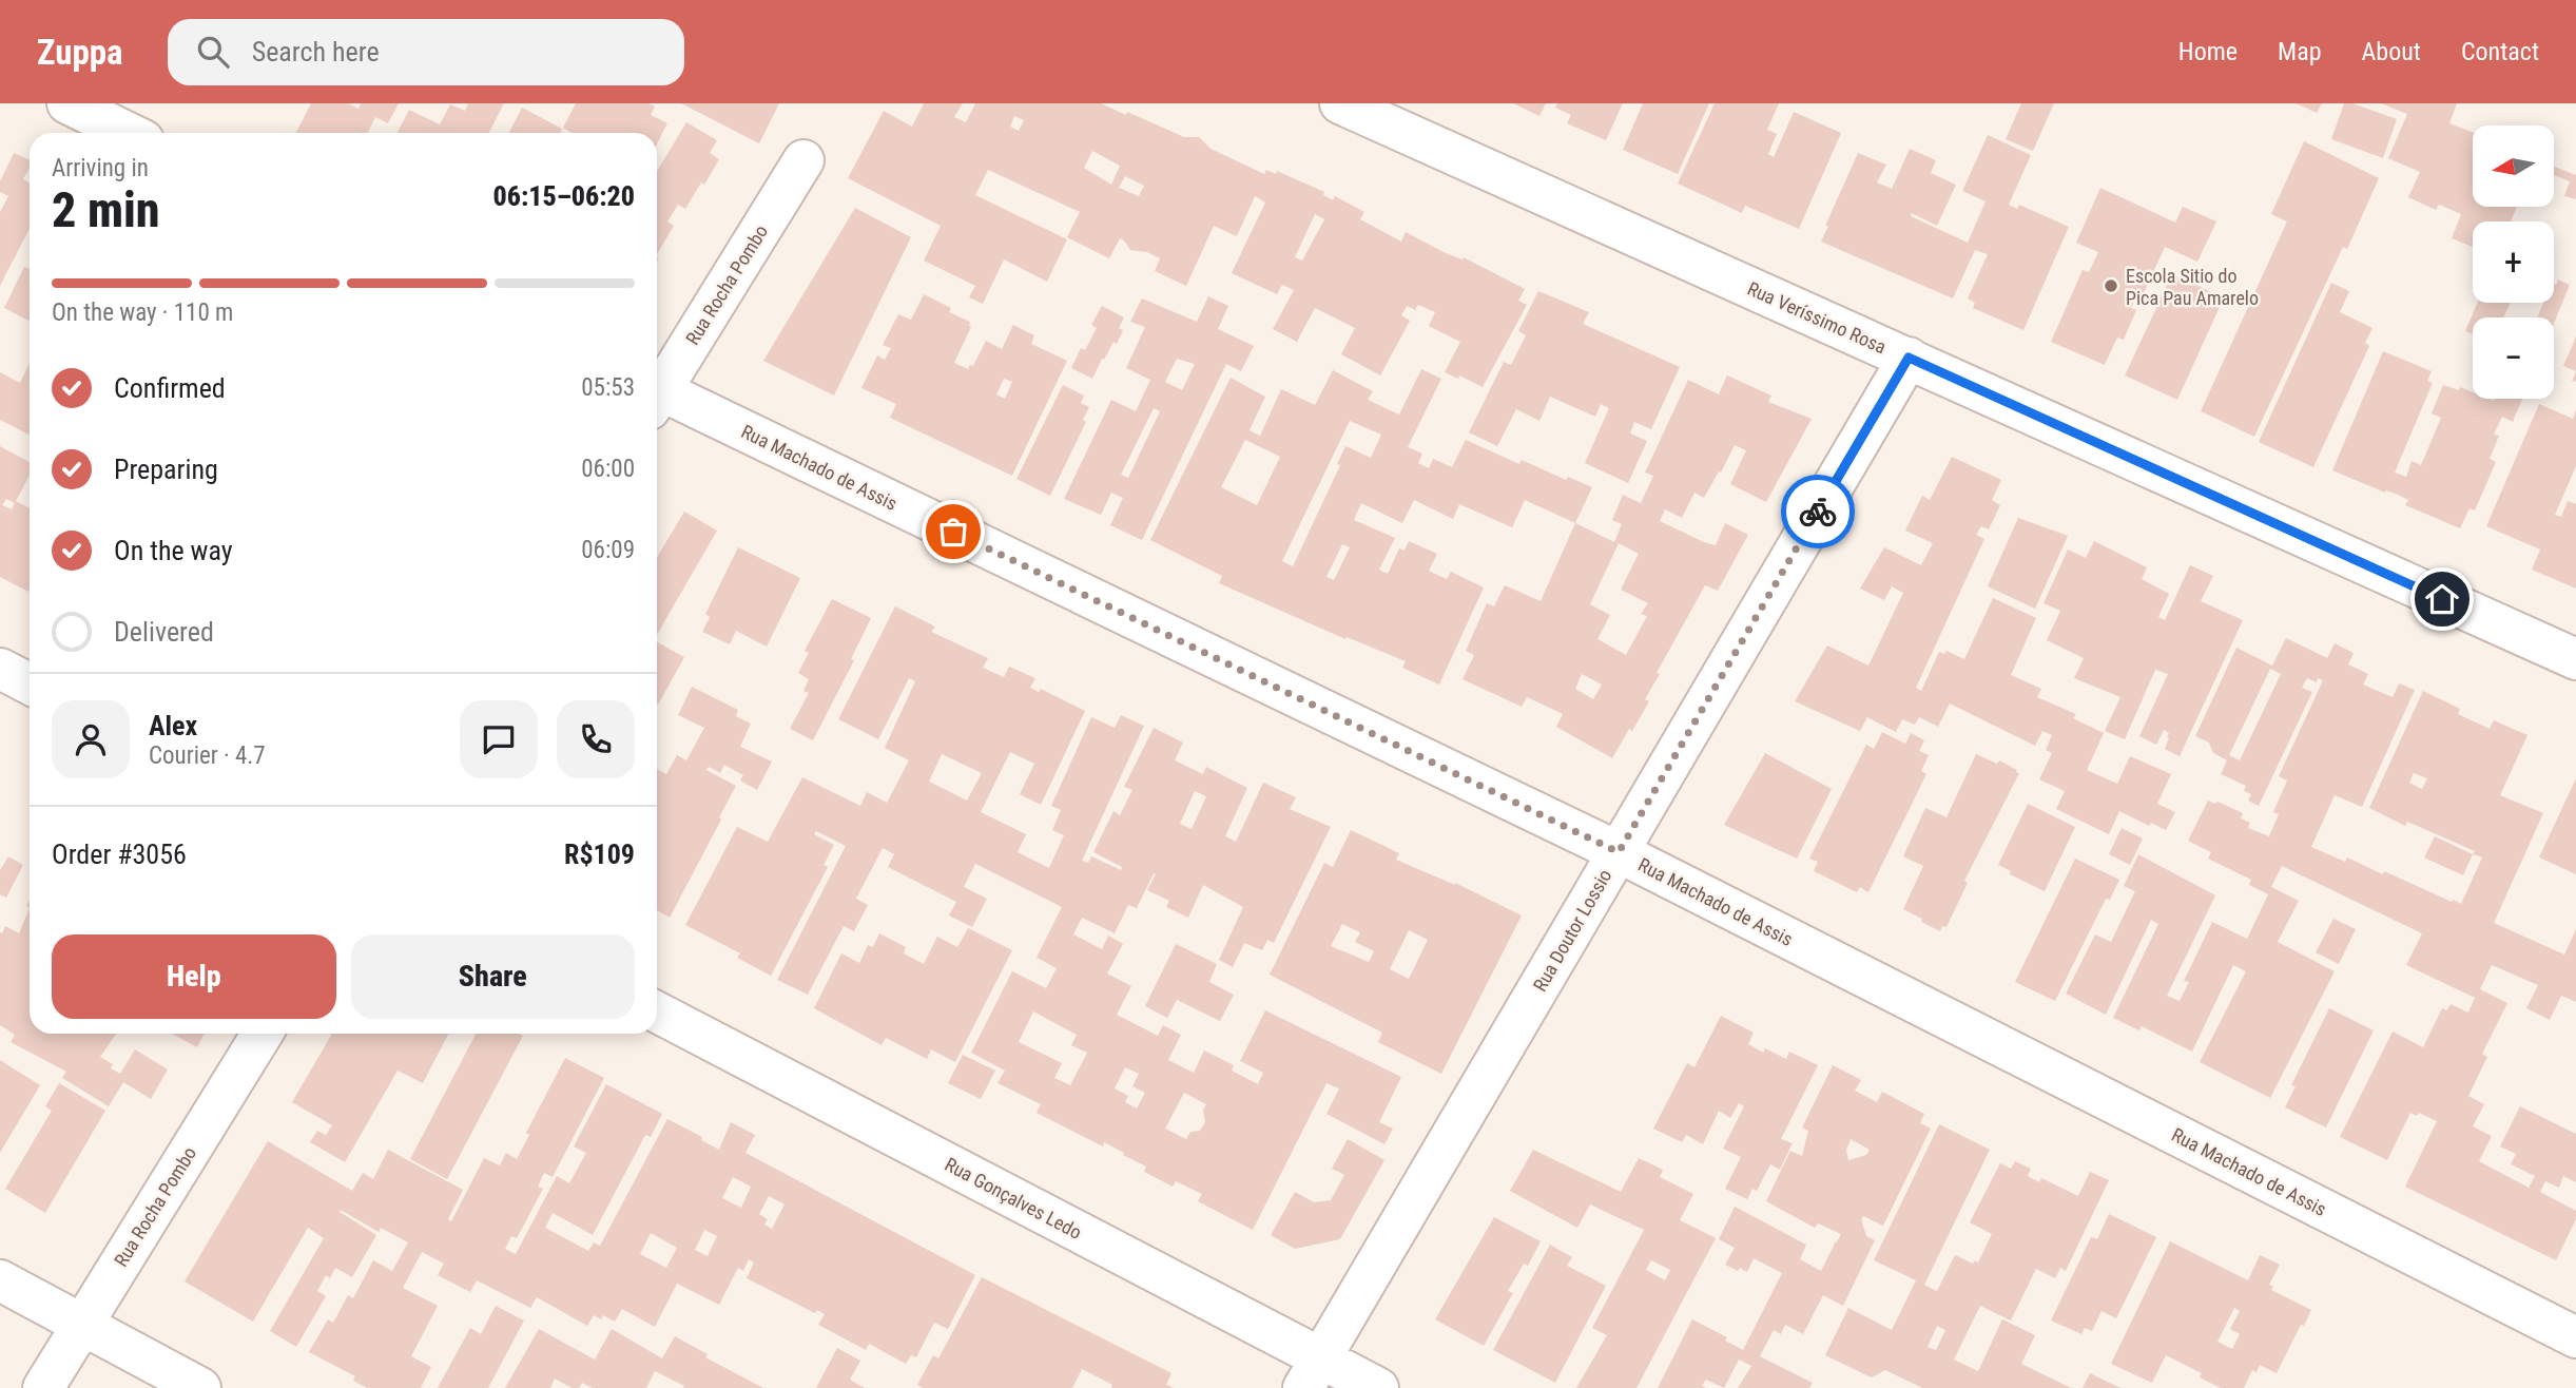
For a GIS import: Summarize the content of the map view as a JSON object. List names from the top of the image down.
{
  "streets": {
    "street": [
      "Rua Rocha Pombo",
      "Rua Veríssimo Rosa",
      "Rua Machado de Assis",
      "Rua Doutor Lossio",
      "Rua Gonçalves Ledo"
    ]
  },
  "crossings": [
    ["Rua Veríssimo Rosa", "Rua Doutor Lossio"],
    ["Rua Machado de Assis", "Rua Doutor Lossio"],
    ["Rua Doutor Lossio", "Rua Gonçalves Ledo"]
  ],
  "places": ["Escola Sitio do Pica Pau Amarelo"],
  "north": "left",
  "page": {
    "header": "Zuppa",
    "search": "Search here",
    "nav": [
      "Home",
      "Map",
      "About",
      "Contact"
    ],
    "map_buttons": ["+", "−"],
    "heading": ["2 min", "Arriving in", "06:15–06:20"],
    "panel": [
      "Alex",
      "Courier · 4.7",
      "Order #3056",
      "R$109"
    ],
    "bar": "On the way · 110 m",
    "list": [
      ["Confirmed", "05:53"],
      ["Preparing", "06:00"],
      ["On the way", "06:09"],
      "Delivered"
    ],
    "buttons": ["Help", "Share"]
  }
}
